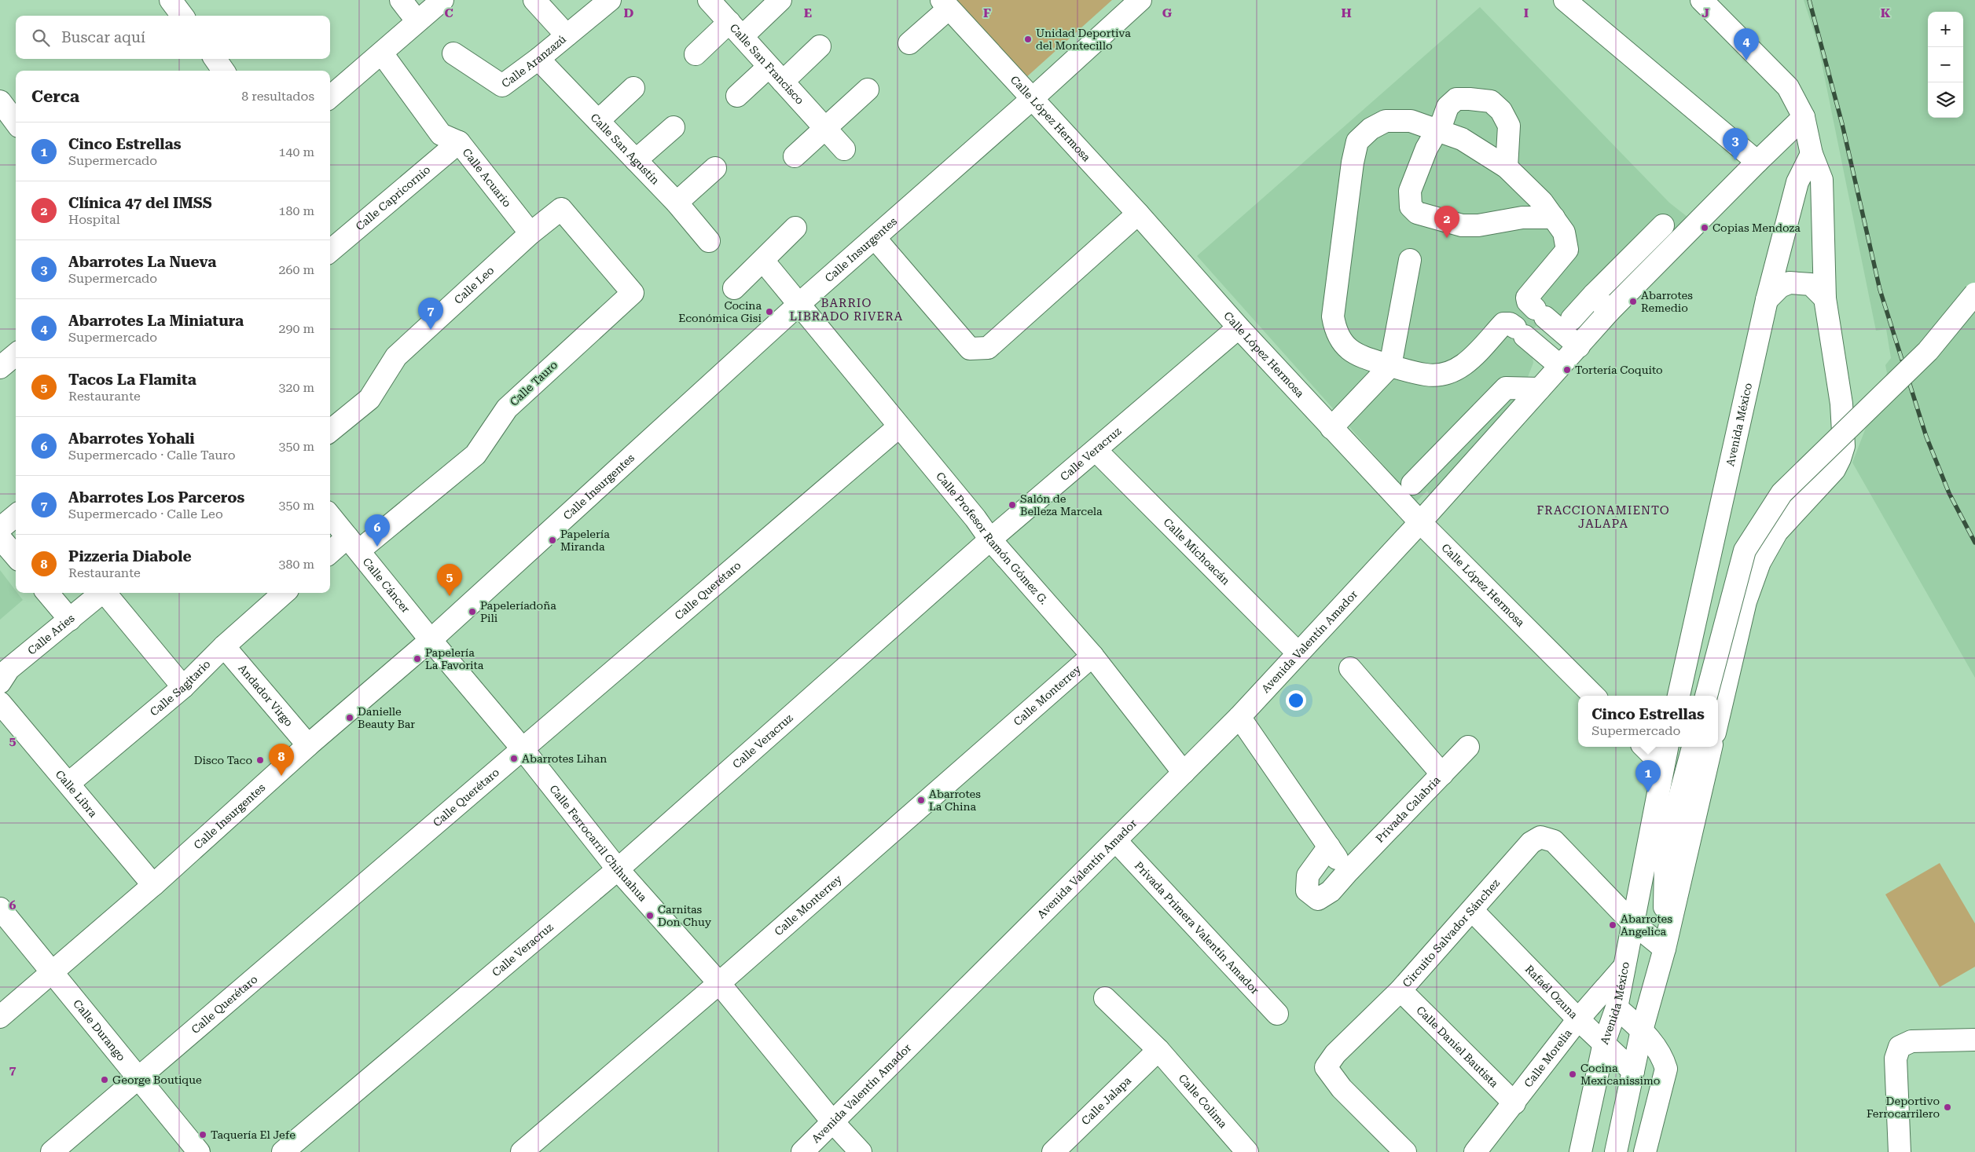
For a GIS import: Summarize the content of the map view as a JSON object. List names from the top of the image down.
{
  "streets": {
    "street": [
      "Calle Aranzazú",
      "Calle San Francisco",
      "Calle López Hermosa",
      "Calle San Agustín",
      "Calle Acuario",
      "Calle Capricornio",
      "Calle Insurgentes",
      "Calle Leo",
      "Calle Tauro",
      "Avenida México",
      "Calle Veracruz",
      "Calle Profesor Ramón Gómez G.",
      "Calle Michoacán",
      "Calle Cáncer",
      "Calle Querétaro",
      "Calle Aries",
      "Avenida Valentín Amador",
      "Calle Sagitario",
      "Andador Virgo",
      "Calle Monterrey",
      "Calle Libra",
      "Privada Calabria",
      "Calle Ferrocarril Chihuahua",
      "Privada Primera Valentín Amador",
      "Circuito Salvador Sánchez",
      "Rafaél Ozuna",
      "Calle Durango",
      "Calle Daniel Bautista",
      "Calle Morelia",
      "Calle Jalapa",
      "Calle Colima"
    ]
  },
  "crossings": [
    ["Calle Aranzazú", "Calle San Agustín"],
    ["Calle López Hermosa", "Calle Insurgentes"],
    ["Calle López Hermosa", "Calle Veracruz"],
    ["Calle López Hermosa", "Avenida Valentín Amador"],
    ["Calle Acuario", "Calle Capricornio"],
    ["Calle Acuario", "Calle Leo"],
    ["Calle Insurgentes", "Calle Profesor Ramón Gómez G."],
    ["Calle Insurgentes", "Calle Cáncer"],
    ["Calle Insurgentes", "Andador Virgo"],
    ["Calle Insurgentes", "Calle Libra"],
    ["Calle Insurgentes", "Calle Ferrocarril Chihuahua"],
    ["Calle Insurgentes", "Calle Durango"],
    ["Calle Leo", "Calle Tauro"],
    ["Calle Tauro", "Calle Cáncer"],
    ["Avenida México", "Circuito Salvador Sánchez"],
    ["Avenida México", "Rafaél Ozuna"],
    ["Avenida México", "Calle Morelia"],
    ["Calle Veracruz", "Calle Profesor Ramón Gómez G."],
    ["Calle Veracruz", "Calle Michoacán"],
    ["Calle Veracruz", "Calle Ferrocarril Chihuahua"],
    ["Calle Profesor Ramón Gómez G.", "Calle Querétaro"],
    ["Calle Profesor Ramón Gómez G.", "Avenida Valentín Amador"],
    ["Calle Profesor Ramón Gómez G.", "Calle Monterrey"],
    ["Calle Michoacán", "Avenida Valentín Amador"],
    ["Calle Cáncer", "Calle Ferrocarril Chihuahua"],
    ["Calle Querétaro", "Calle Ferrocarril Chihuahua"],
    ["Calle Querétaro", "Calle Durango"],
    ["Avenida Valentín Amador", "Calle Ferrocarril Chihuahua"],
    ["Avenida Valentín Amador", "Privada Primera Valentín Amador"],
    ["Calle Sagitario", "Andador Virgo"],
    ["Calle Sagitario", "Calle Libra"],
    ["Calle Monterrey", "Calle Ferrocarril Chihuahua"],
    ["Circuito Salvador Sánchez", "Rafaél Ozuna"],
    ["Circuito Salvador Sánchez", "Calle Daniel Bautista"],
    ["Rafaél Ozuna", "Calle Morelia"],
    ["Calle Daniel Bautista", "Calle Morelia"],
    ["Calle Jalapa", "Calle Colima"]
  ],
  "districts": ["BARRIO LIBRADO RIVERA", "FRACCIONAMIENTO JALAPA"],
  "places": [
    "Unidad Deportiva del Montecillo",
    "Copias Mendoza",
    "Abarrotes Remedio",
    "Cocina Económica Gisi",
    "Tortería Coquito",
    "Salón de Belleza Marcela",
    "Papelería Miranda",
    "Papeleríadoña Pili",
    "Papelería La Favorita",
    "Danielle Beauty Bar",
    "Abarrotes Lihan",
    "Disco Taco",
    "Abarrotes La China",
    "Carnitas Don Chuy",
    "Abarrotes Angelica",
    "Cocina Mexicanissimo",
    "George Boutique",
    "Deportivo Ferrocarrilero",
    "Taquería El Jefe"
  ],
  "page": {
    "map_buttons": ["+", "−"],
    "search": "Buscar aquí",
    "pins": [
      "4",
      "3",
      "2",
      "7",
      "6",
      "5",
      "8",
      "1"
    ],
    "heading": ["Cerca", "8 resultados"],
    "list": [
      {
        "mark": "1",
        "name": "Cinco Estrellas",
        "note": "Supermercado",
        "value": "140 m"
      },
      {
        "mark": "2",
        "name": "Clínica 47 del IMSS",
        "note": "Hospital",
        "value": "180 m"
      },
      {
        "mark": "3",
        "name": "Abarrotes La Nueva",
        "note": "Supermercado",
        "value": "260 m"
      },
      {
        "mark": "4",
        "name": "Abarrotes La Miniatura",
        "note": "Supermercado",
        "value": "290 m"
      },
      {
        "mark": "5",
        "name": "Tacos La Flamita",
        "note": "Restaurante",
        "value": "320 m"
      },
      {
        "mark": "6",
        "name": "Abarrotes Yohali",
        "note": "Supermercado · Calle Tauro",
        "value": "350 m"
      },
      {
        "mark": "7",
        "name": "Abarrotes Los Parceros",
        "note": "Supermercado · Calle Leo",
        "value": "350 m"
      },
      {
        "mark": "8",
        "name": "Pizzeria Diabole",
        "note": "Restaurante",
        "value": "380 m"
      }
    ],
    "popup": ["Cinco Estrellas", "Supermercado"]
  },
  "grid": {
    "columns": [
      "C",
      "D",
      "E",
      "F",
      "G",
      "H",
      "I",
      "J",
      "K"
    ],
    "rows": ["5", "6", "7"]
  }
}
